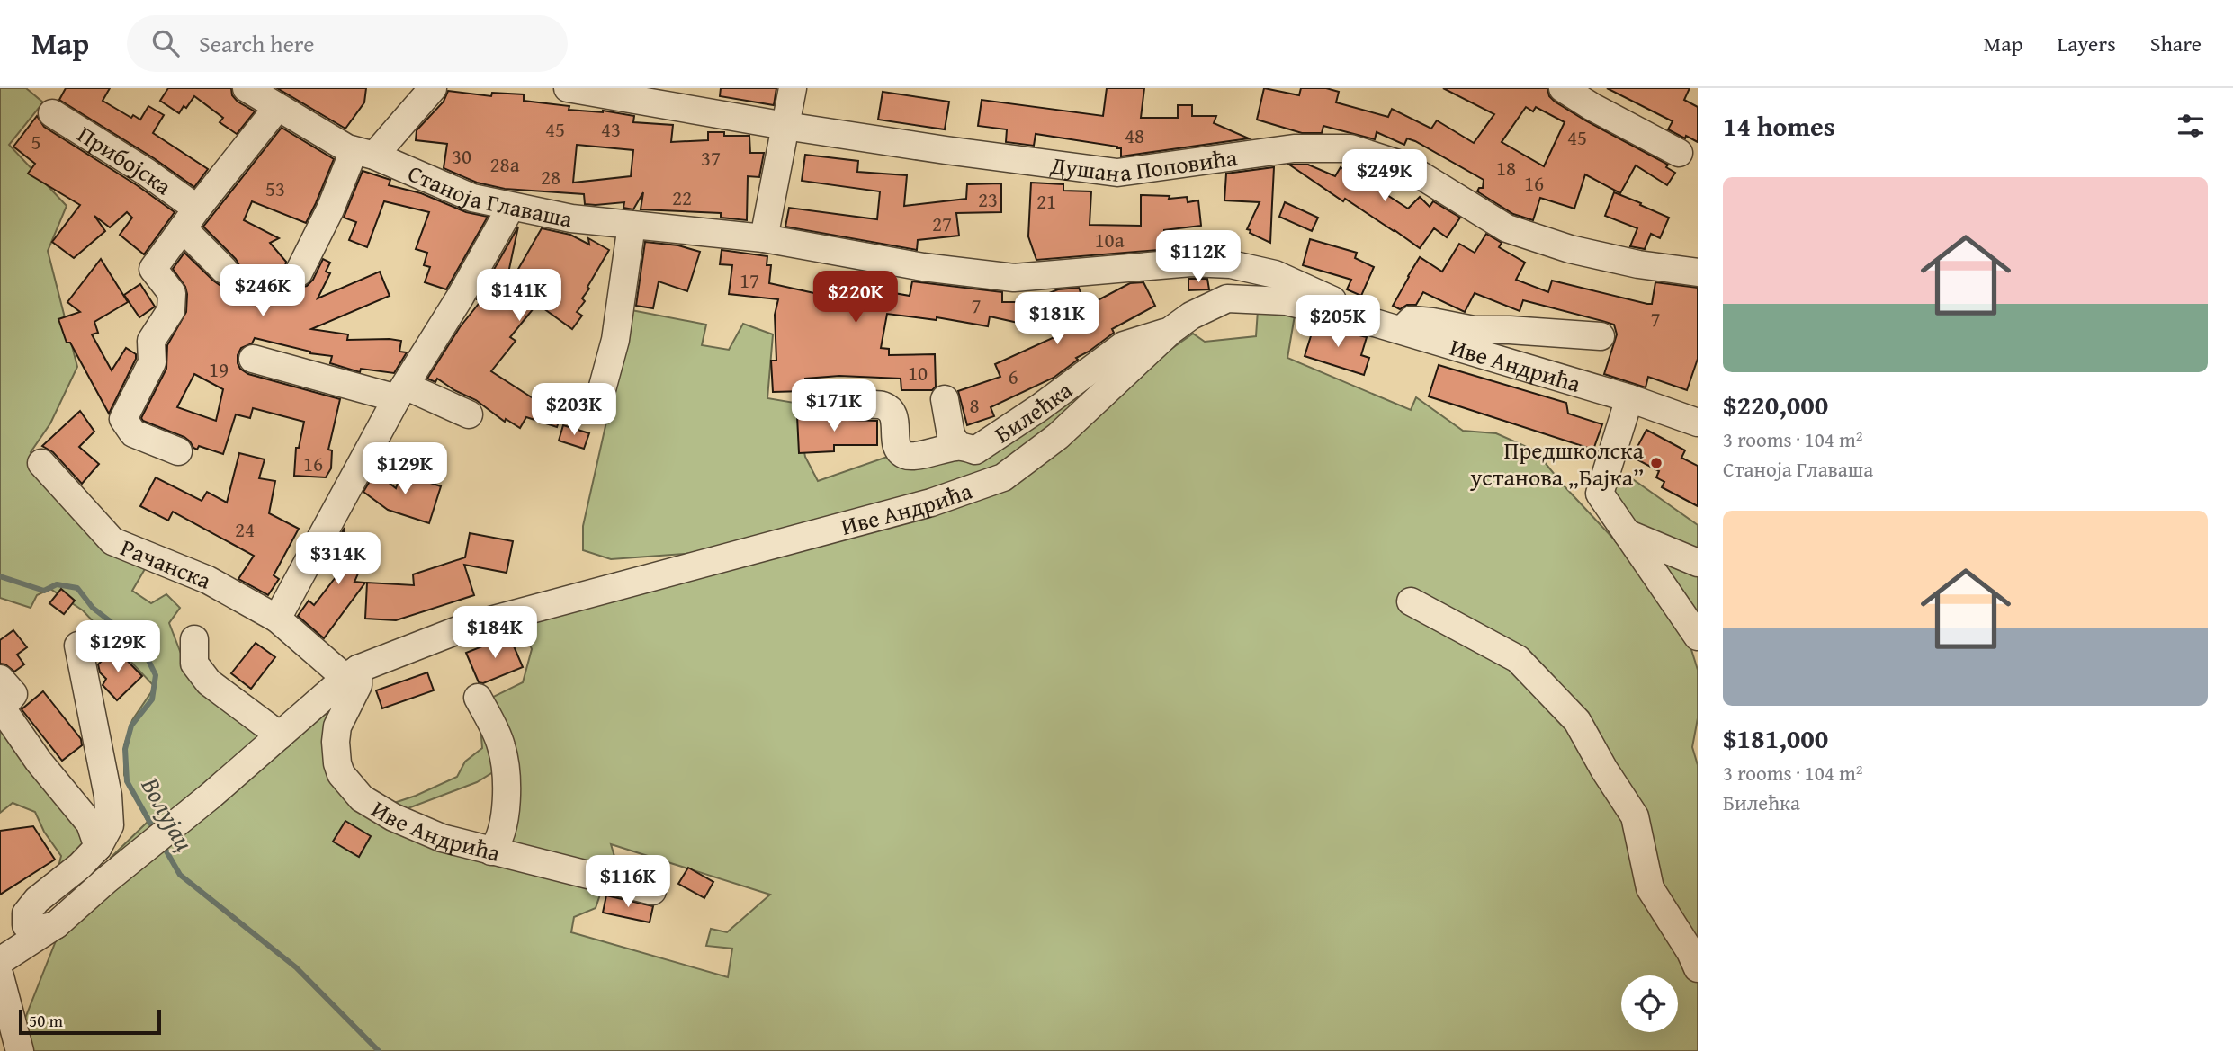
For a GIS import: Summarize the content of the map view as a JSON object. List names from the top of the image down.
{
  "streets": {
    "street": [
      "Душана Поповића",
      "Прибојска",
      "Станоја Главаша",
      "Иве Андрића",
      "Билећка",
      "Рачанска"
    ]
  },
  "crossings": [
    ["Станоја Главаша", "Иве Андрића"],
    ["Иве Андрића", "Билећка"],
    ["Иве Андрића", "Рачанска"]
  ],
  "water": ["Волујац"],
  "places": ["Предшколска установа „Бајка”"],
  "house_numbers": [
    "45",
    "43",
    "48",
    "45",
    "5",
    "30",
    "37",
    "28a",
    "18",
    "28",
    "16",
    "53",
    "22",
    "23",
    "21",
    "27",
    "10a",
    "17",
    "7",
    "7",
    "19",
    "10",
    "6",
    "8",
    "16",
    "24"
  ],
  "scale_bar": "50 m",
  "page": {
    "header": "Map",
    "search": "Search here",
    "nav": ["Map", "Layers", "Share"],
    "heading": "14 homes",
    "price": [
      "$249K",
      "$112K",
      "$246K",
      "$141K",
      "$220K",
      "$181K",
      "$205K",
      "$171K",
      "$203K",
      "$129K",
      "$314K",
      "$184K",
      "$129K",
      "$116K"
    ],
    "list": [
      {
        "name": "$220,000",
        "note": "3 rooms · 104 m² · Станоја Главаша"
      },
      {
        "name": "$181,000",
        "note": "3 rooms · 104 m² · Билећка"
      }
    ],
    "scale": "50 m"
  }
}
